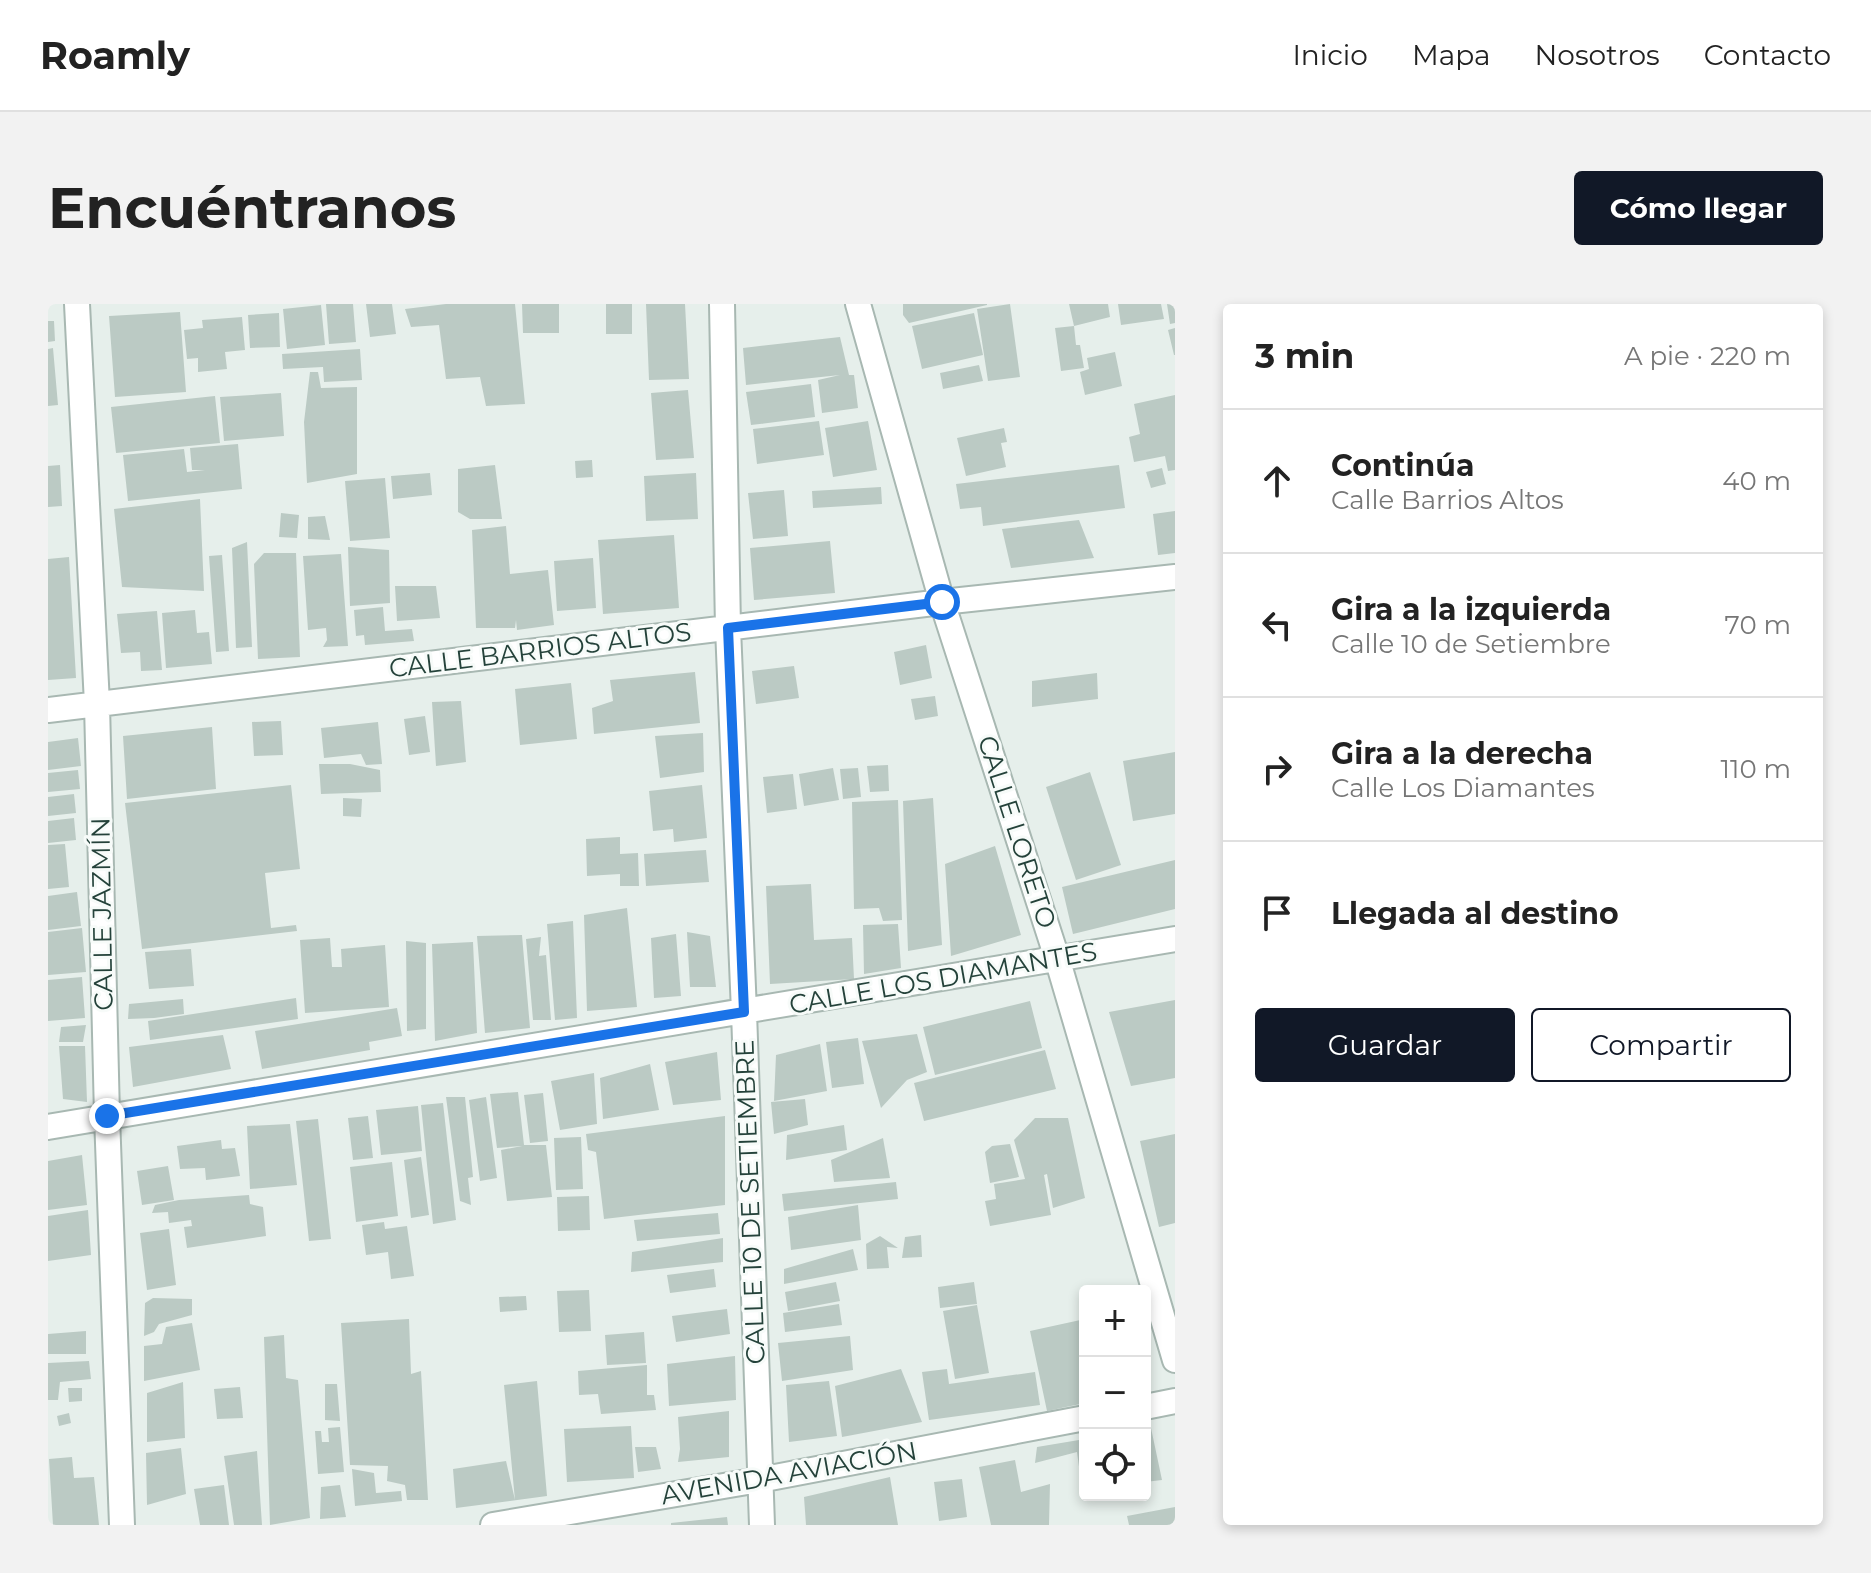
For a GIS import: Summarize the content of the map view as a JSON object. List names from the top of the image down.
{
  "streets": {
    "street": [
      "CALLE BARRIOS ALTOS",
      "CALLE LORETO",
      "CALLE JAZMÍN",
      "CALLE LOS DIAMANTES",
      "CALLE 10 DE SETIEMBRE",
      "AVENIDA AVIACIÓN"
    ]
  },
  "crossings": [
    ["CALLE BARRIOS ALTOS", "CALLE LORETO"],
    ["CALLE BARRIOS ALTOS", "CALLE JAZMÍN"],
    ["CALLE BARRIOS ALTOS", "CALLE 10 DE SETIEMBRE"],
    ["CALLE LORETO", "CALLE LOS DIAMANTES"],
    ["CALLE JAZMÍN", "CALLE LOS DIAMANTES"],
    ["CALLE LOS DIAMANTES", "CALLE 10 DE SETIEMBRE"],
    ["CALLE 10 DE SETIEMBRE", "AVENIDA AVIACIÓN"]
  ],
  "page": {
    "header": "Roamly",
    "nav": [
      "Inicio",
      "Mapa",
      "Nosotros",
      "Contacto"
    ],
    "buttons": [
      "Cómo llegar",
      ["Guardar", "Compartir"]
    ],
    "title": "Encuéntranos",
    "heading": ["3 min", "A pie · 220 m"],
    "list": [
      ["Continúa", "Calle Barrios Altos", "40 m"],
      ["Gira a la izquierda", "Calle 10 de Setiembre", "70 m"],
      ["Gira a la derecha", "Calle Los Diamantes", "110 m"],
      "Llegada al destino"
    ],
    "map_buttons": ["+", "−"]
  }
}
